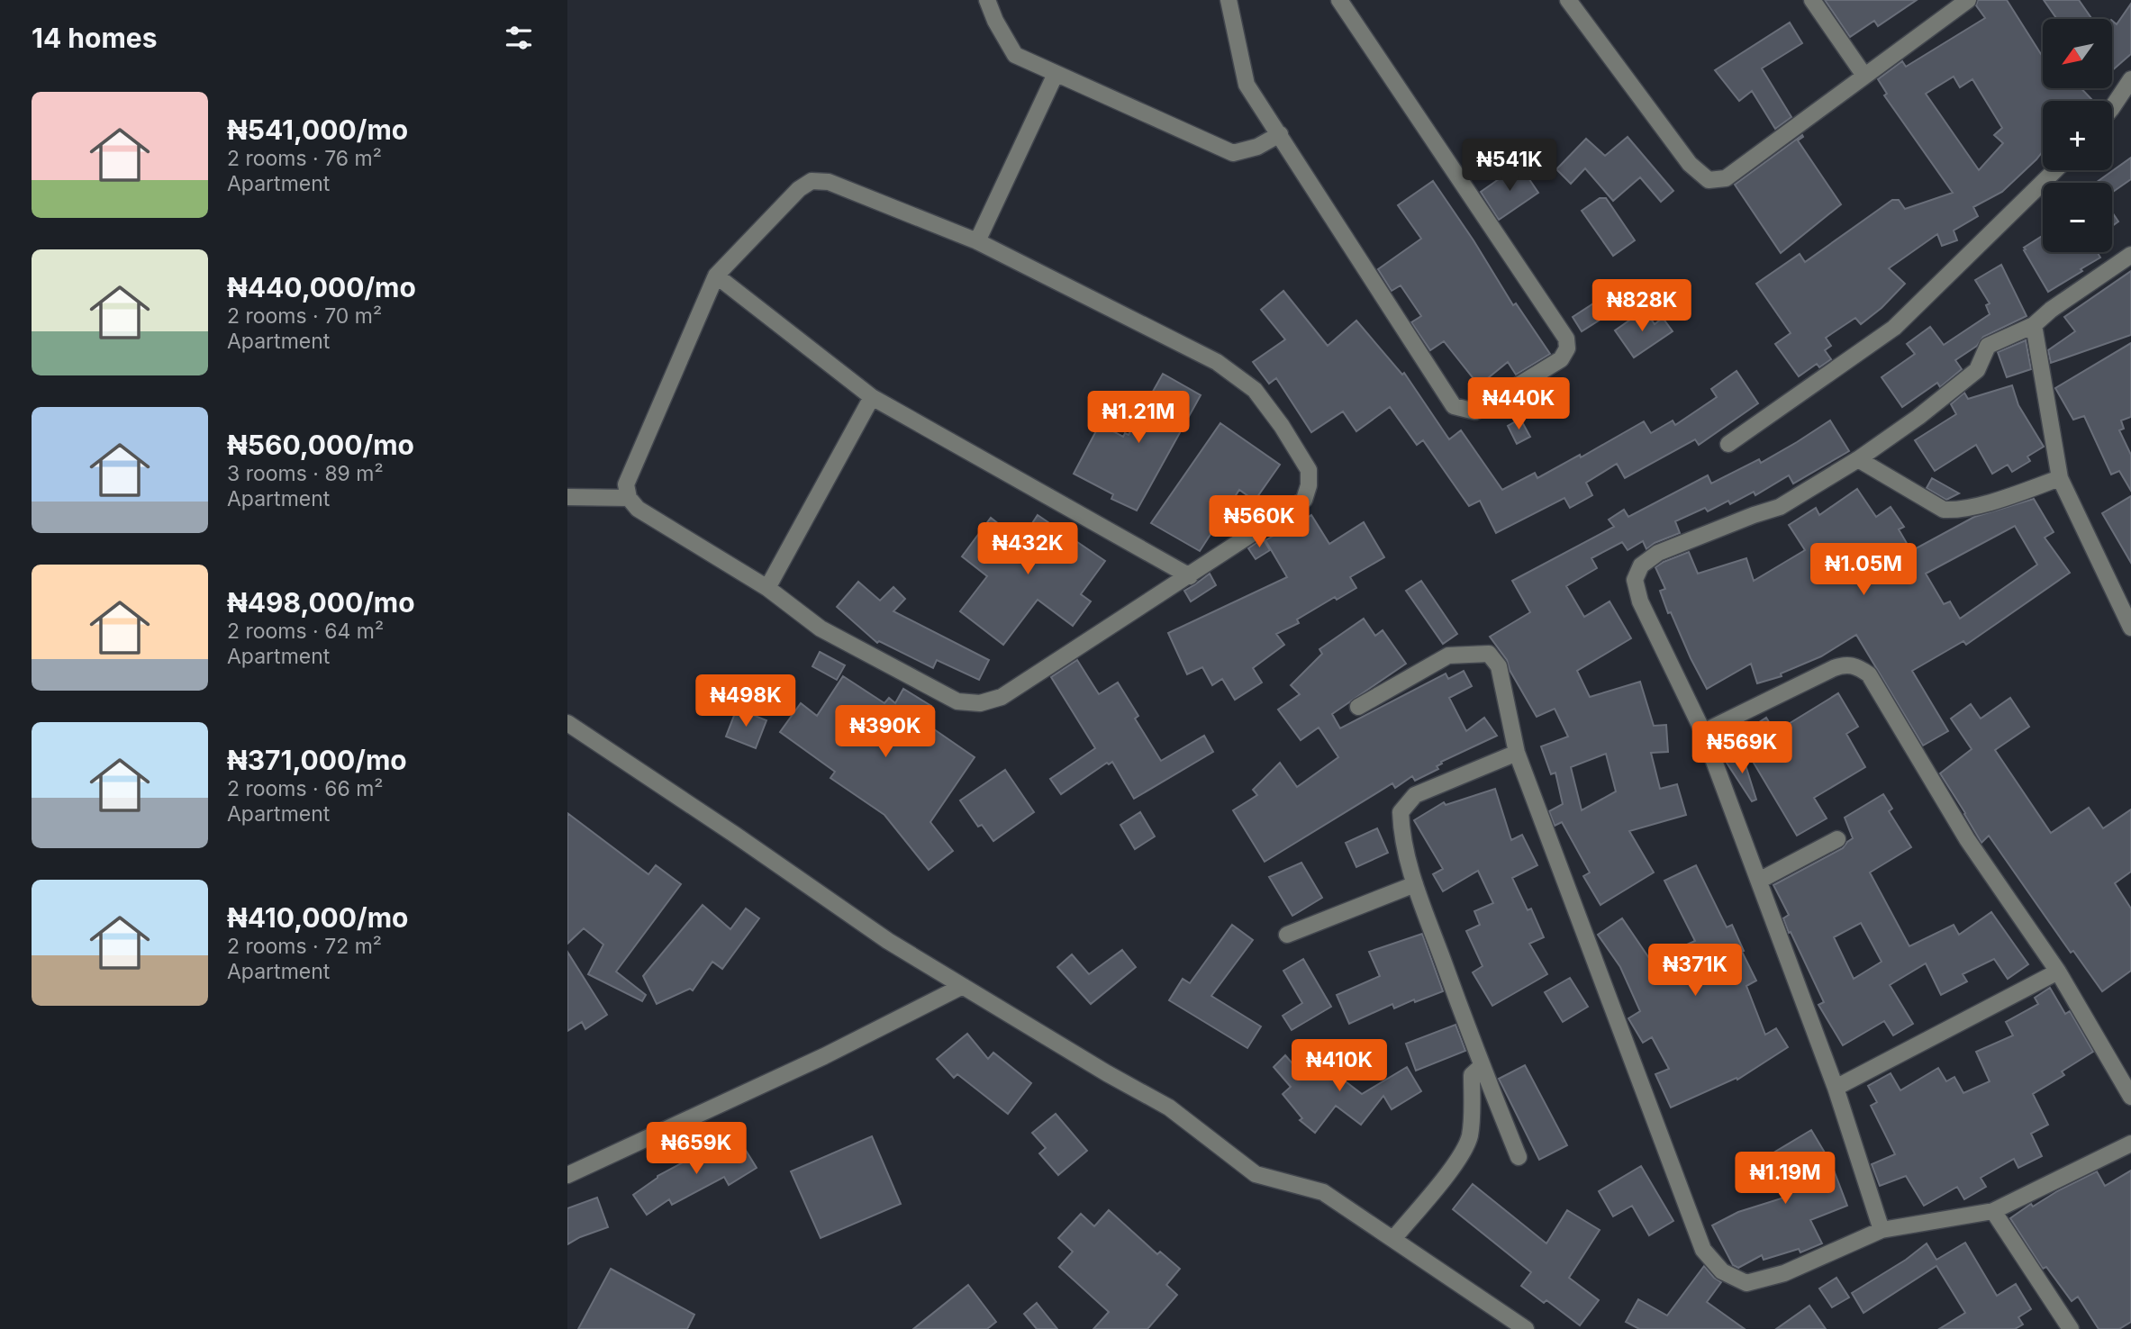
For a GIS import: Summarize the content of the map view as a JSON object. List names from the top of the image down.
{
  "north": "bottom left",
  "page": {
    "heading": "14 homes",
    "map_buttons": ["+", "−"],
    "list": [
      {
        "name": "₦541,000/mo",
        "note": "2 rooms · 76 m² · Apartment"
      },
      {
        "name": "₦440,000/mo",
        "note": "2 rooms · 70 m² · Apartment"
      },
      {
        "name": "₦560,000/mo",
        "note": "3 rooms · 89 m² · Apartment"
      },
      {
        "name": "₦498,000/mo",
        "note": "2 rooms · 64 m² · Apartment"
      },
      {
        "name": "₦371,000/mo",
        "note": "2 rooms · 66 m² · Apartment"
      },
      {
        "name": "₦410,000/mo",
        "note": "2 rooms · 72 m² · Apartment"
      }
    ],
    "price": [
      "₦541K",
      "₦828K",
      "₦440K",
      "₦1.21M",
      "₦560K",
      "₦432K",
      "₦1.05M",
      "₦498K",
      "₦390K",
      "₦569K",
      "₦371K",
      "₦410K",
      "₦659K",
      "₦1.19M"
    ]
  }
}
